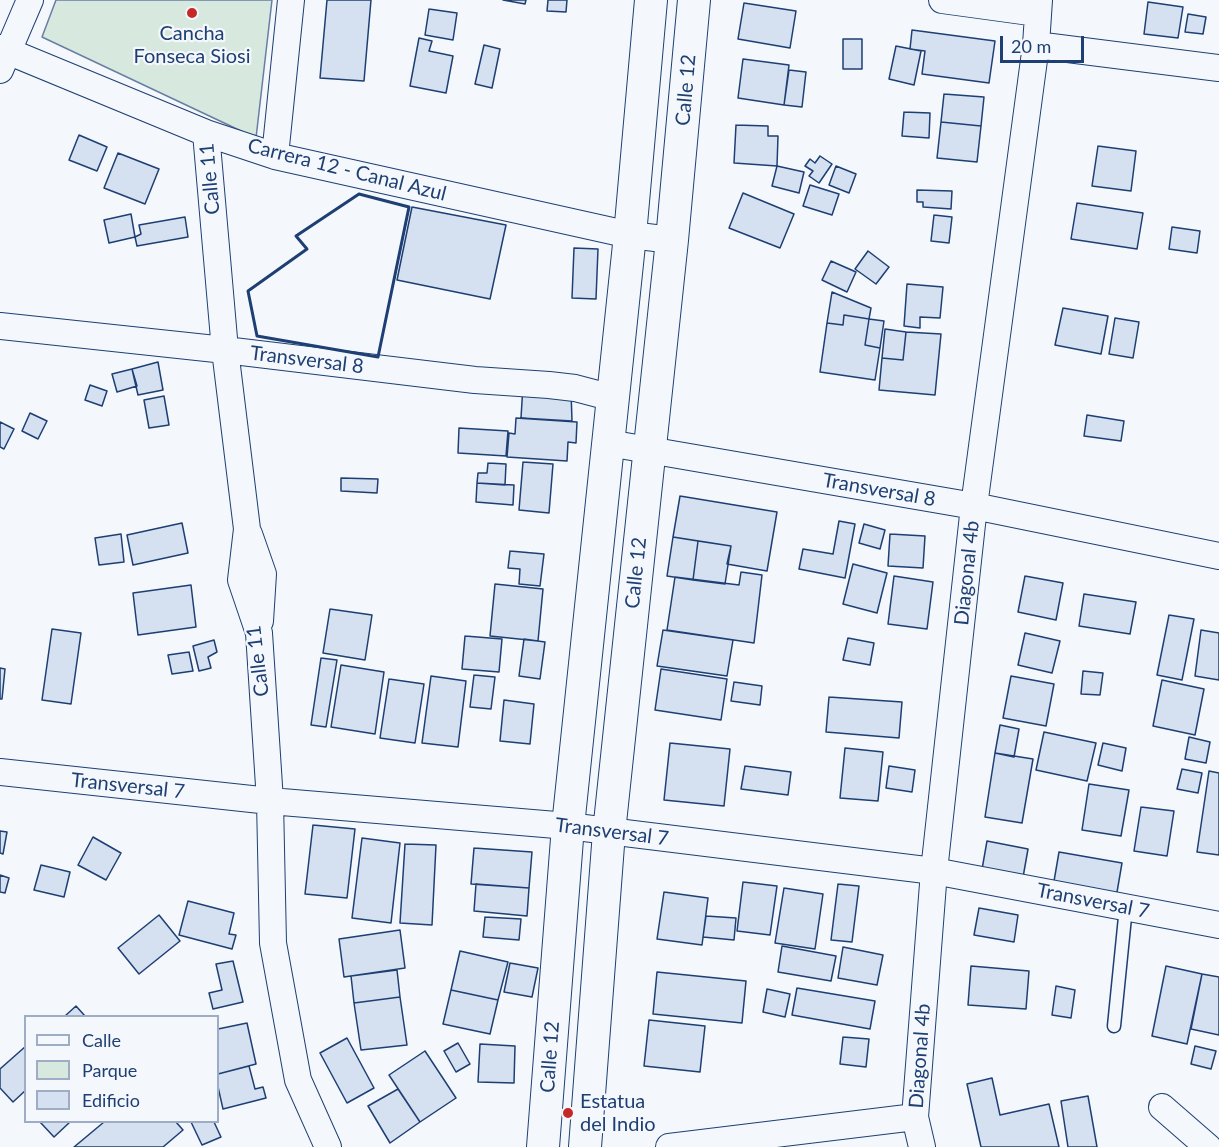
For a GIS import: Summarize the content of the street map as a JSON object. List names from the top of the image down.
{
  "streets": {
    "street": [
      "Calle 12",
      "Carrera 12 - Canal Azul",
      "Calle 11",
      "Transversal 8",
      "Diagonal 4b",
      "Transversal 7"
    ]
  },
  "crossings": [
    ["Calle 12", "Carrera 12 - Canal Azul"],
    ["Calle 12", "Transversal 8"],
    ["Calle 12", "Transversal 7"],
    ["Carrera 12 - Canal Azul", "Calle 11"],
    ["Calle 11", "Transversal 8"],
    ["Calle 11", "Transversal 7"],
    ["Transversal 8", "Diagonal 4b"],
    ["Diagonal 4b", "Transversal 7"]
  ],
  "places": ["Cancha Fonseca Siosi", "Estatua del Indio"],
  "legend": ["Calle", "Parque", "Edificio"],
  "scale_bar": "20 m"
}
